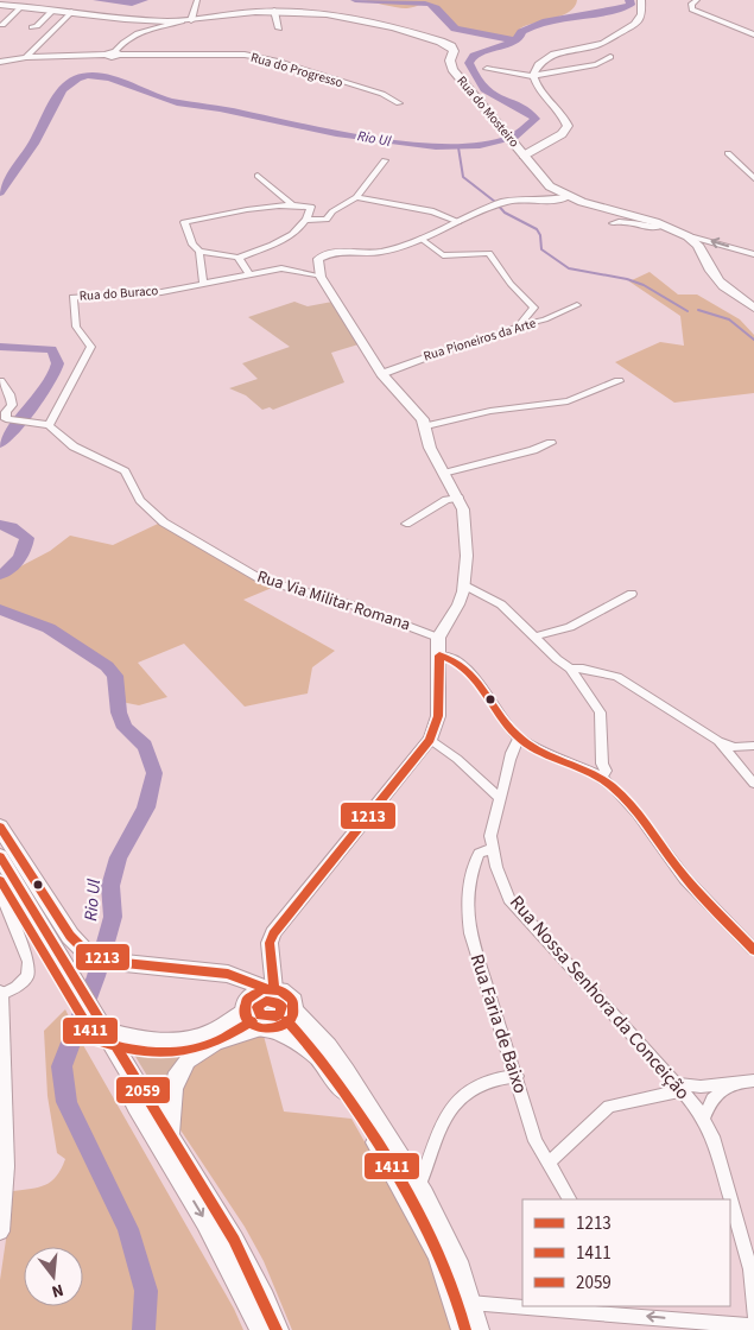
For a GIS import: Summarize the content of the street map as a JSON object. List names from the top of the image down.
{
  "streets": {
    "main road": ["Rua do Mosteiro"],
    "street": [
      "Rua do Progresso",
      "Rua do Buraco",
      "Rua Pioneiros da Arte",
      "Rua Via Militar Romana",
      "Rua Nossa Senhora da Conceição",
      "Rua Faria de Baixo"
    ]
  },
  "crossings": [
    ["Rua do Buraco", "Rua Via Militar Romana"],
    ["Rua Nossa Senhora da Conceição", "Rua Faria de Baixo"]
  ],
  "water": ["Rio Ul"],
  "lines": ["transit line 1213", "transit line 2059", "transit line 1411"],
  "legend": ["1213", "1411", "2059"],
  "north": "bottom"
}
